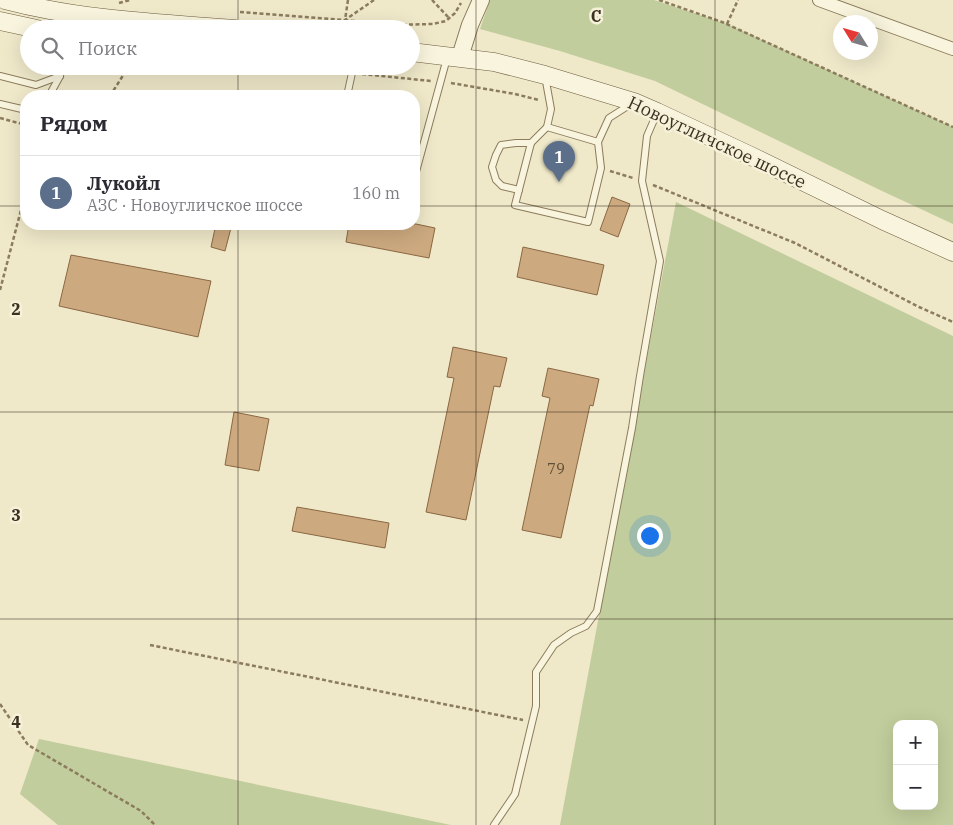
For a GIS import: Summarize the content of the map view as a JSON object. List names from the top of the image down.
{
  "streets": {
    "main road": ["Новоугличское шоссе"]
  },
  "house_numbers": ["79"],
  "north": "top left",
  "page": {
    "search": "Поиск",
    "heading": "Рядом",
    "pins": "1",
    "list": [
      {
        "mark": "1",
        "name": "Лукойл",
        "note": "АЗС · Новоугличское шоссе",
        "value": "160 m"
      }
    ],
    "map_buttons": ["+", "−"]
  },
  "grid": {
    "columns": ["C"],
    "rows": ["2", "3", "4"]
  }
}
